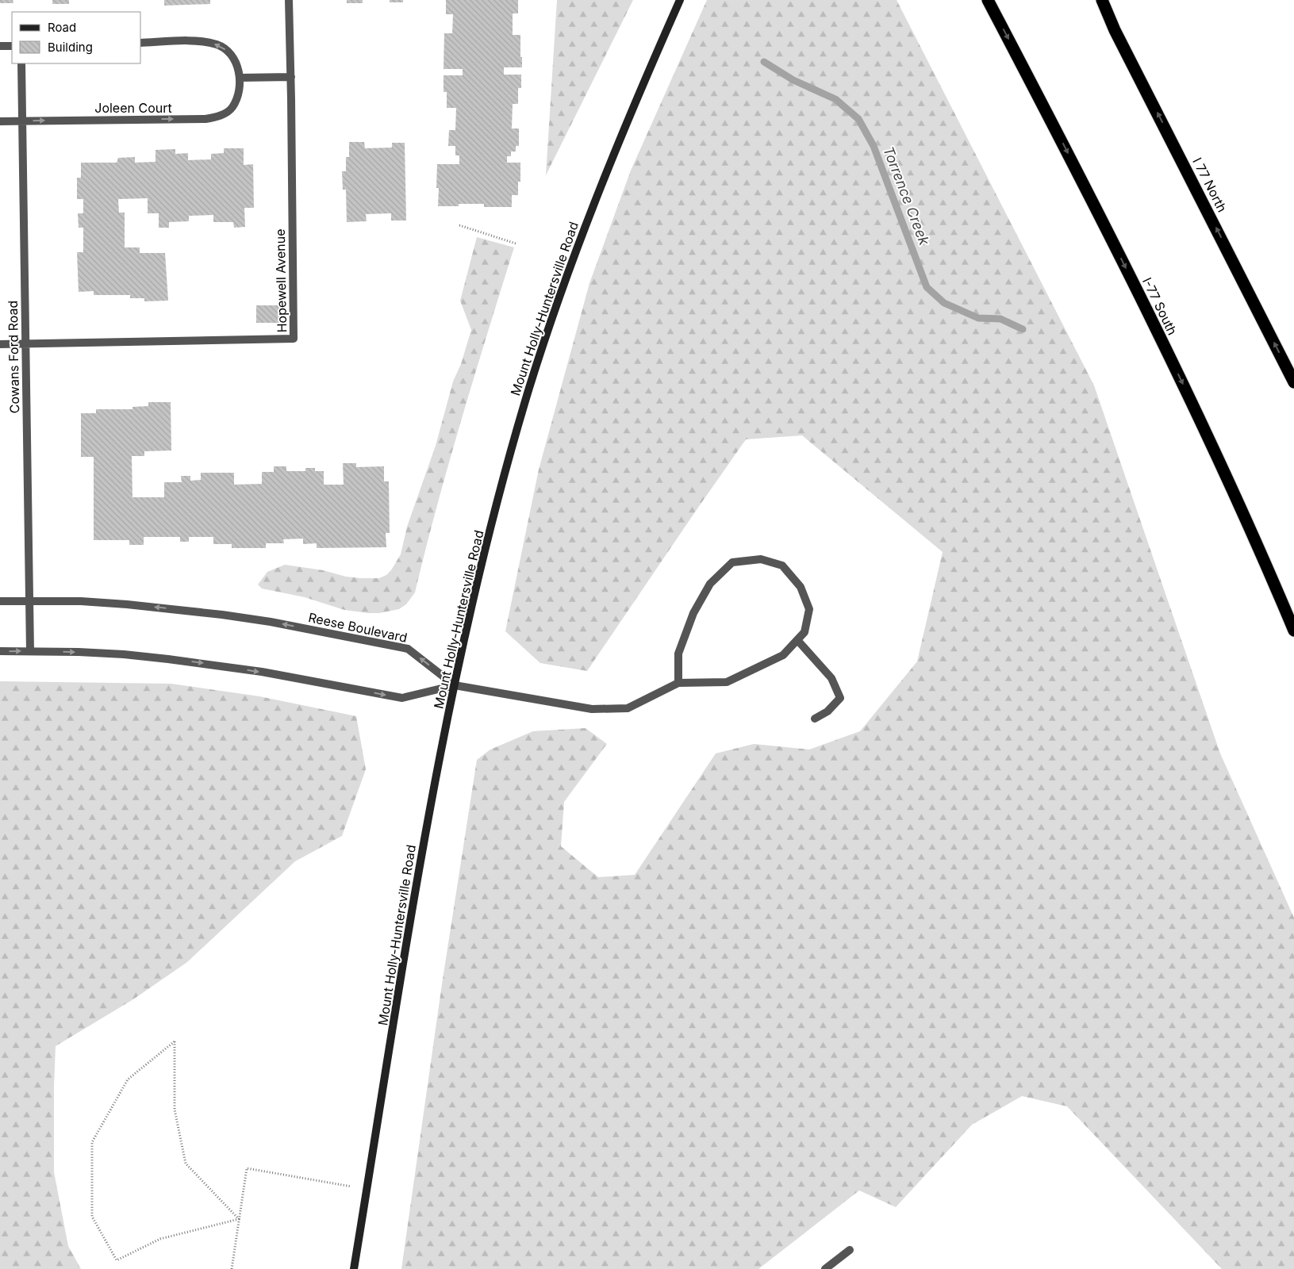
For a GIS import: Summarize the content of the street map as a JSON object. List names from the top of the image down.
{
  "streets": {
    "highway": ["I 77 North", "I-77 South"],
    "main road": ["Mount Holly-Huntersville Road"],
    "street": [
      "Joleen Court",
      "Hopewell Avenue",
      "Cowans Ford Road",
      "Reese Boulevard"
    ]
  },
  "crossings": [
    ["Joleen Court", "Cowans Ford Road"],
    ["Hopewell Avenue", "Cowans Ford Road"],
    ["Mount Holly-Huntersville Road", "Reese Boulevard"],
    ["Cowans Ford Road", "Reese Boulevard"]
  ],
  "one_way": ["I 77 North", "I-77 South"],
  "water": ["Torrence Creek"],
  "legend": ["Road", "Building"]
}
